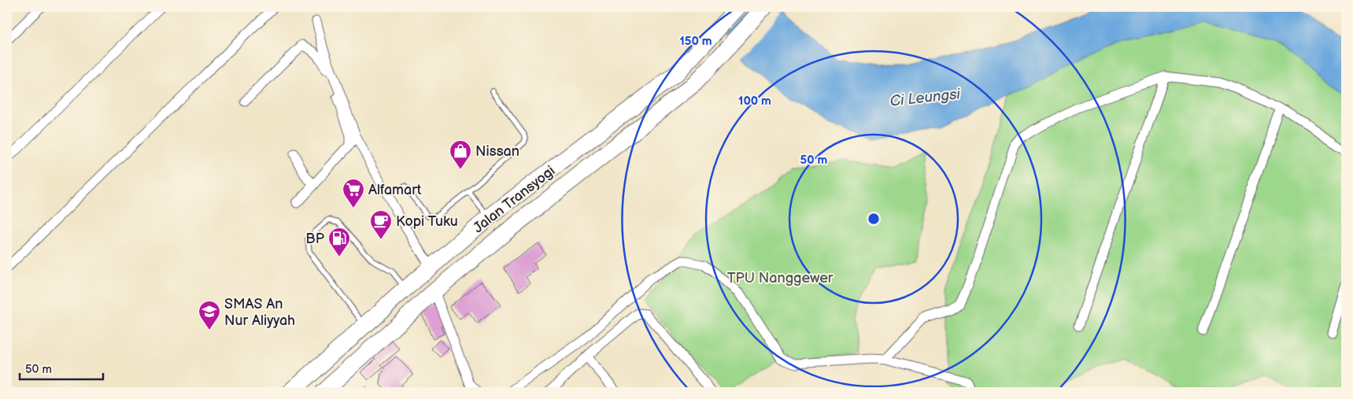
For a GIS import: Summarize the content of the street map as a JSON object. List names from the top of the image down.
{
  "streets": {
    "highway": ["Jalan Transyogi"]
  },
  "water": ["Ci Leungsi"],
  "parks": ["TPU Nanggewer"],
  "places": {
    "shop": ["Nissan"],
    "supermarket": ["Alfamart"],
    "cafe": ["Kopi Tuku"],
    "fuel station": ["BP"],
    "school or university": ["SMAS An Nur Aliyyah"]
  },
  "scale_bar": "50 m",
  "rings": ["150 m", "100 m", "50 m"]
}
